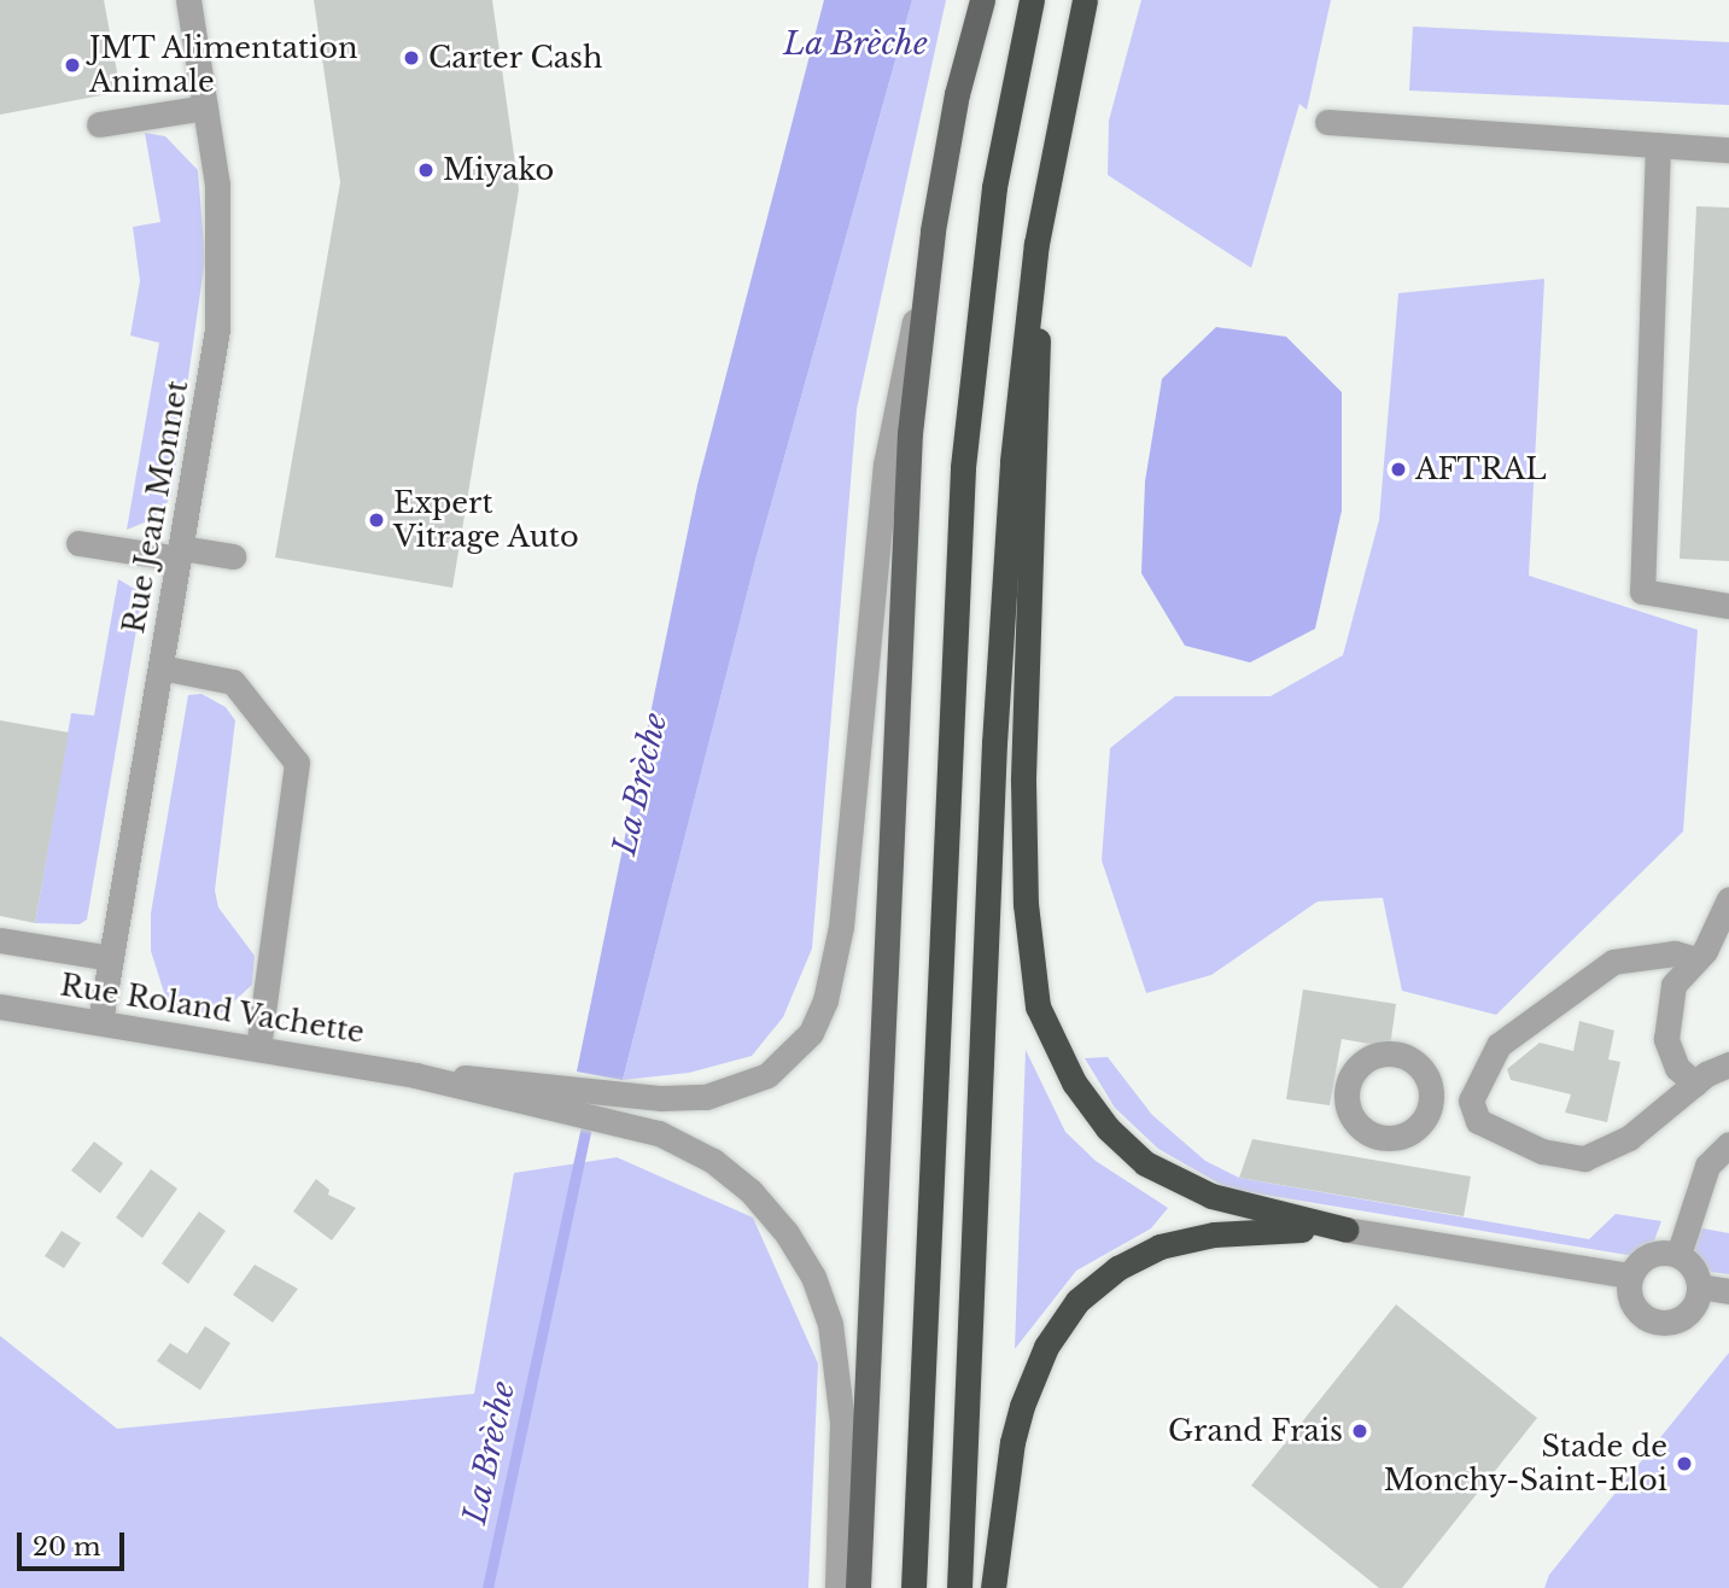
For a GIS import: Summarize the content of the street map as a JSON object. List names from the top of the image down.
{
  "streets": {
    "street": ["Rue Jean Monnet", "Rue Roland Vachette"]
  },
  "crossings": [
    ["Rue Jean Monnet", "Rue Roland Vachette"]
  ],
  "water": ["La Brèche"],
  "places": [
    "Carter Cash",
    "JMT Alimentation Animale",
    "Miyako",
    "AFTRAL",
    "Expert Vitrage Auto",
    "Grand Frais",
    "Stade de Monchy-Saint-Eloi"
  ],
  "scale_bar": "20 m"
}
